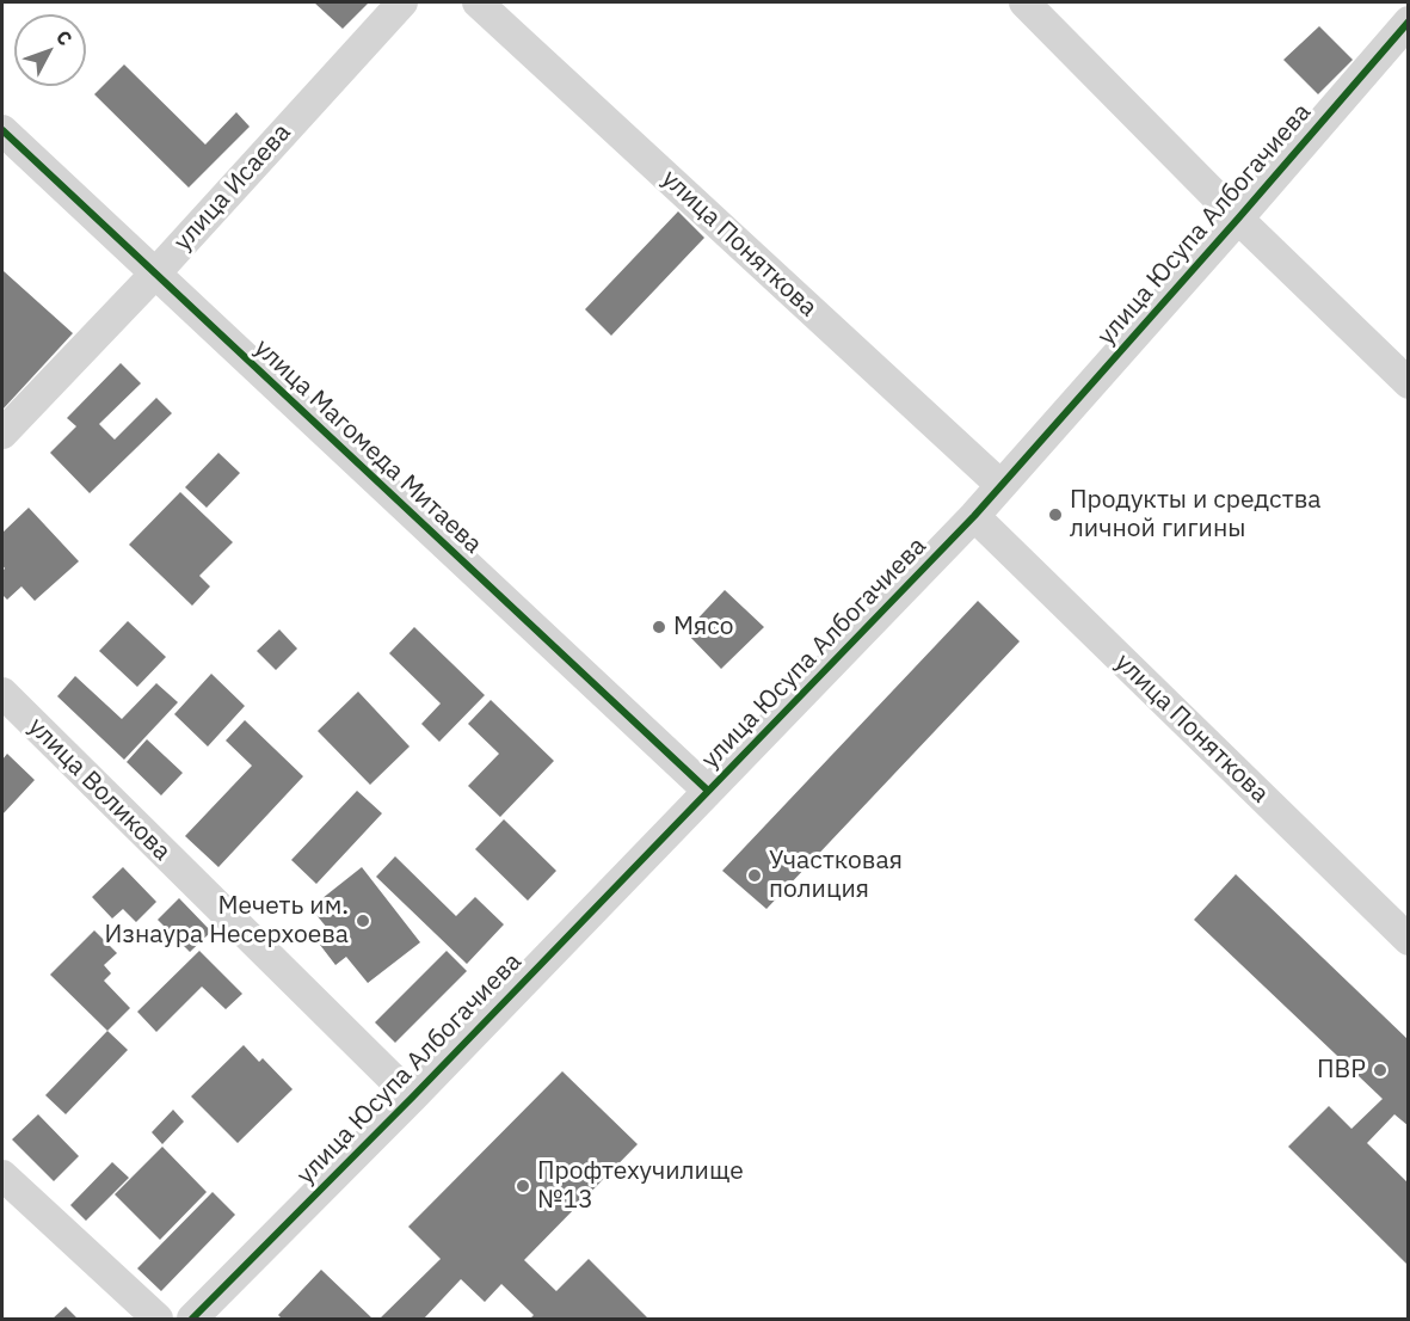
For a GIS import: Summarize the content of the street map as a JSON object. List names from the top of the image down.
{
  "streets": {
    "street": [
      "улица Исаева",
      "улица Юсупа Албогачиева",
      "улица Поняткова",
      "улица Магомеда Митаева",
      "улица Воликова"
    ]
  },
  "crossings": [
    ["улица Исаева", "улица Магомеда Митаева"],
    ["улица Юсупа Албогачиева", "улица Поняткова"],
    ["улица Юсупа Албогачиева", "улица Магомеда Митаева"],
    ["улица Юсупа Албогачиева", "улица Воликова"]
  ],
  "places": [
    "Продукты и средства личной гигины",
    "Мясо",
    "Участковая полиция",
    "Мечеть им. Изнаура Несерхоева",
    "ПВР",
    "Профтехучилище №13"
  ],
  "north": "top right"
}
